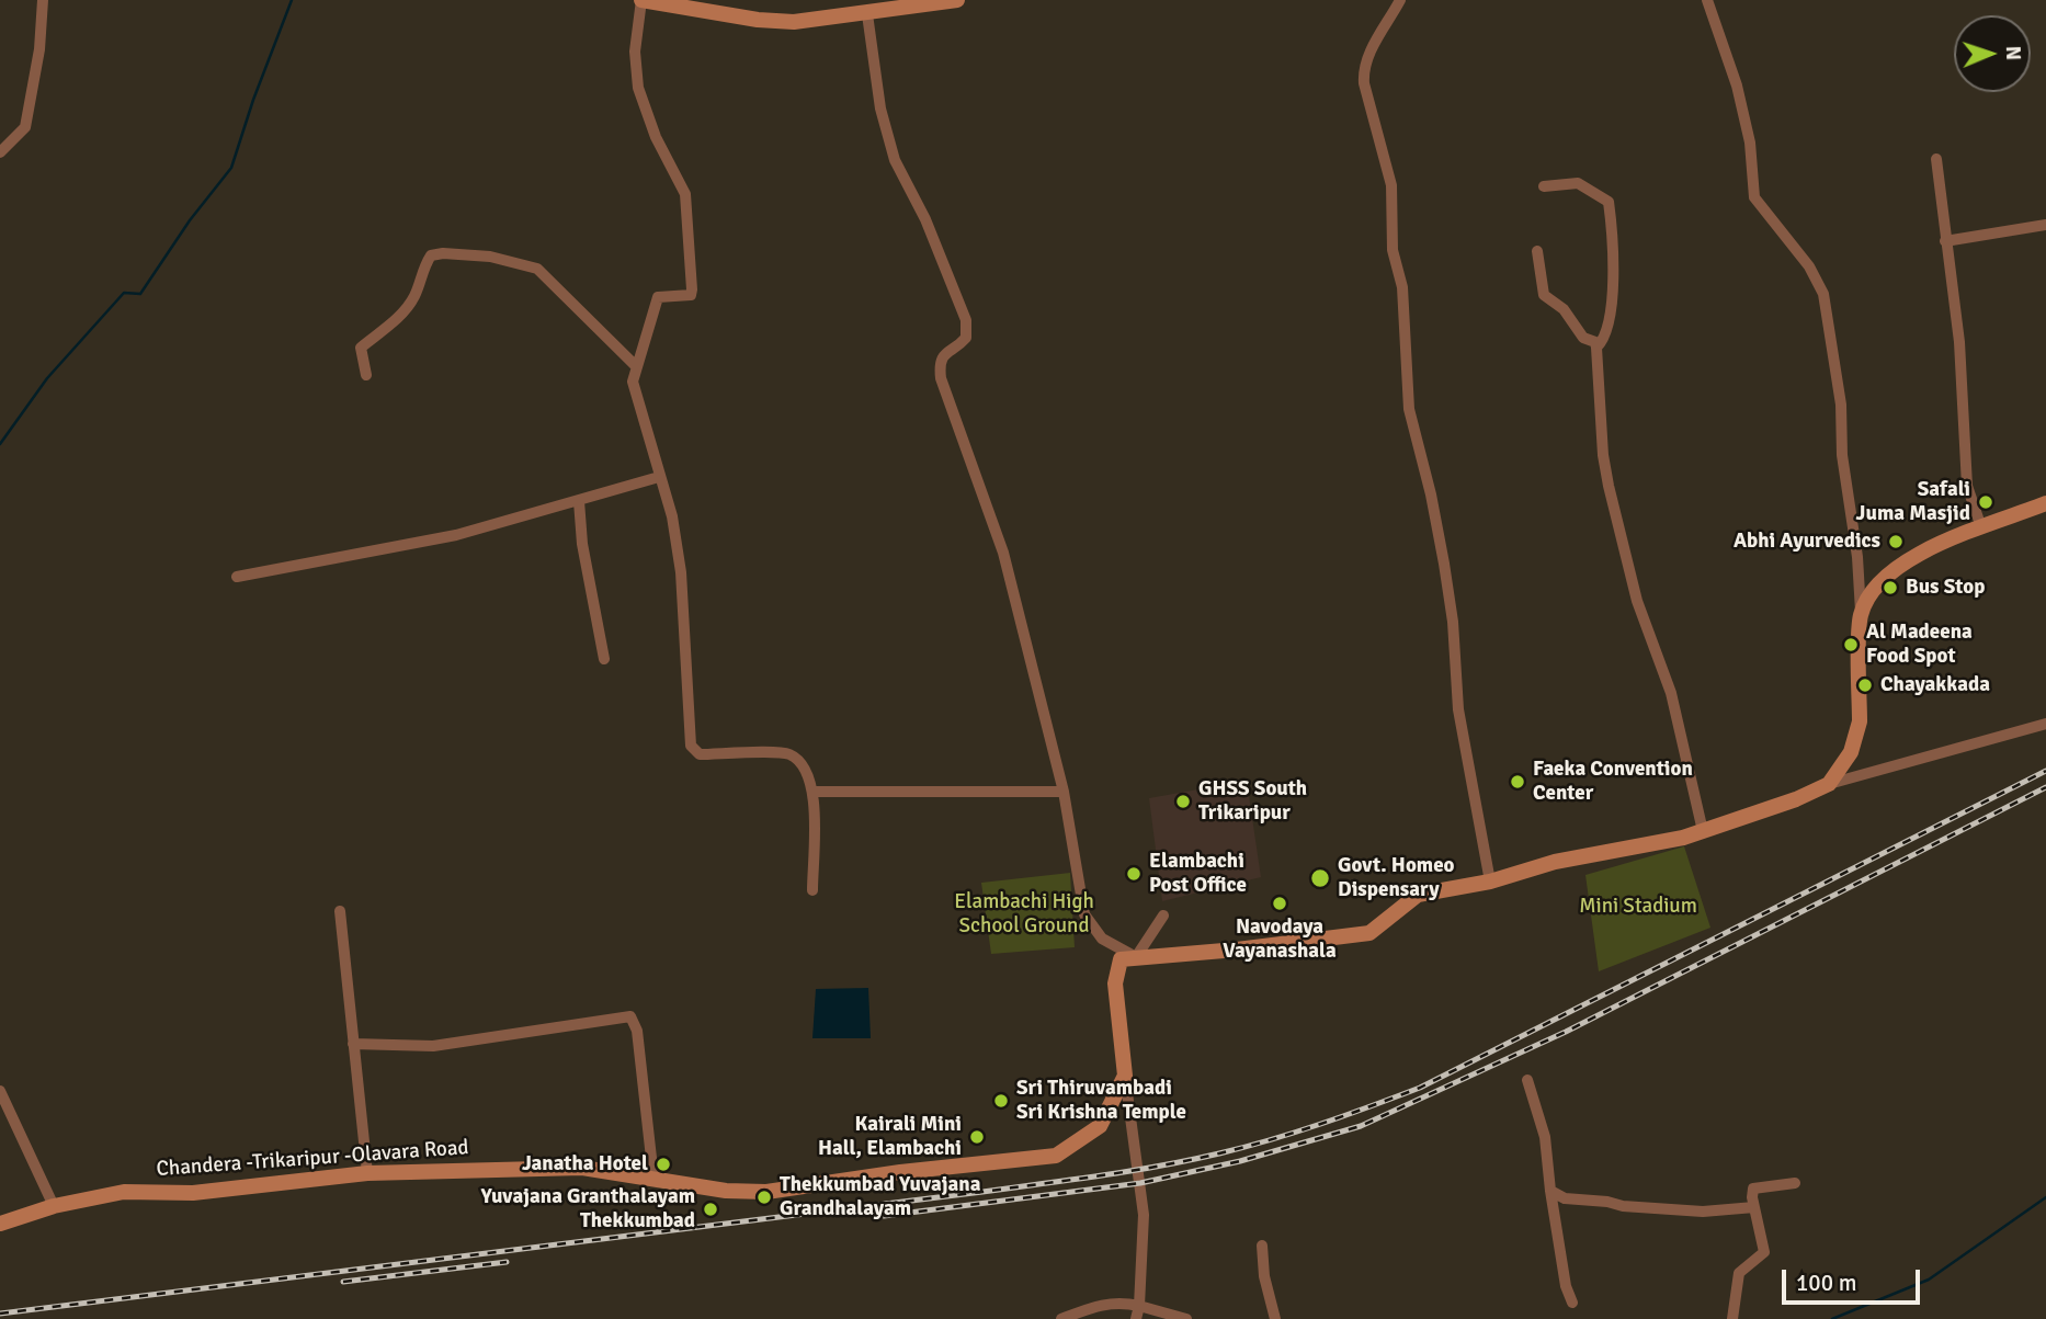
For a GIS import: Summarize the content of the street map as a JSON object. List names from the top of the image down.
{
  "streets": {
    "main road": ["Chandera -Trikaripur -Olavara Road"]
  },
  "parks": ["Elambachi High School Ground", "Mini Stadium"],
  "places": [
    "Safali Juma Masjid",
    "Abhi Ayurvedics",
    "Bus Stop",
    "Al Madeena Food Spot",
    "Chayakkada",
    "Faeka Convention Center",
    "GHSS South Trikaripur",
    "Elambachi Post Office",
    "Govt. Homeo Dispensary",
    "Navodaya Vayanashala",
    "Sri Thiruvambadi Sri Krishna Temple",
    "Kairali Mini Hall, Elambachi",
    "Janatha Hotel",
    "Thekkumbad Yuvajana Grandhalayam",
    "Yuvajana Granthalayam Thekkumbad"
  ],
  "scale_bar": "100 m",
  "north": "right"
}
